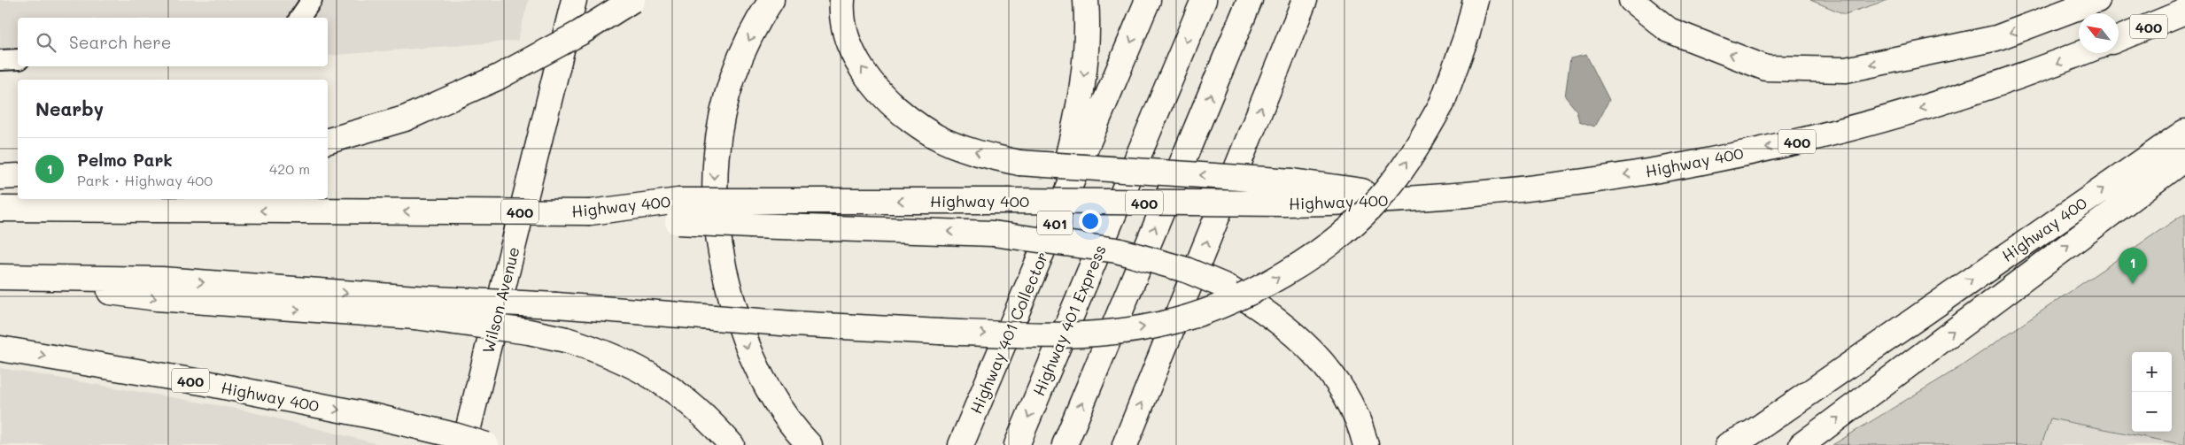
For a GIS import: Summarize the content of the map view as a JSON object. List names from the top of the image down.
{
  "streets": {
    "main road": [
      "400",
      "Highway 400",
      "401",
      "Wilson Avenue",
      "Highway 401 Express",
      "Highway 401 Collector"
    ]
  },
  "north": "top left",
  "page": {
    "search": "Search here",
    "heading": "Nearby",
    "list": [
      {
        "mark": "1",
        "name": "Pelmo Park",
        "note": "Park · Highway 400",
        "value": "420 m"
      }
    ],
    "pins": "1",
    "map_buttons": ["+", "−"]
  }
}
